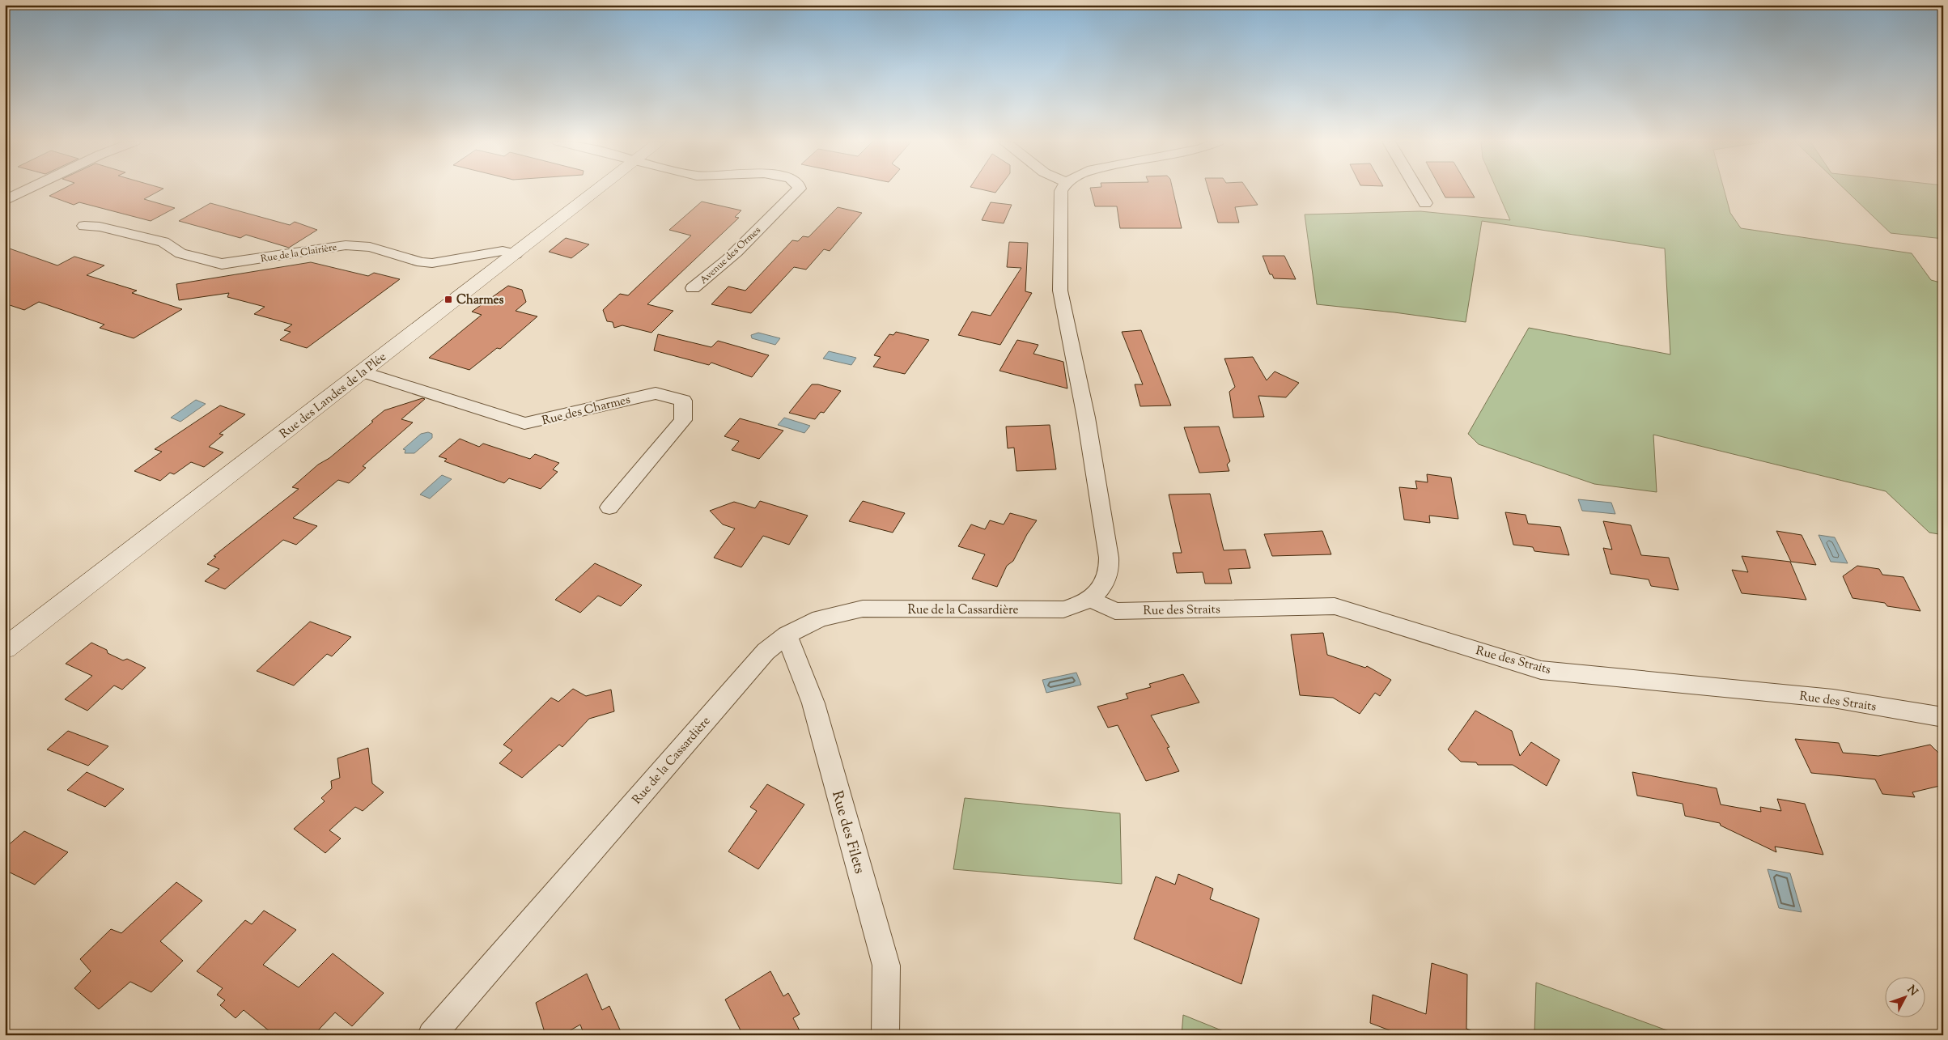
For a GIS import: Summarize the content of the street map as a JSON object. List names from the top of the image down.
{
  "streets": {
    "street": [
      "Rue de la Clairière",
      "Avenue des Ormes",
      "Rue des Landes de la Plée",
      "Rue des Charmes",
      "Rue de la Cassardière",
      "Rue des Straits",
      "Rue des Filets"
    ]
  },
  "crossings": [
    ["Rue de la Clairière", "Rue des Landes de la Plée"],
    ["Rue des Landes de la Plée", "Rue des Charmes"],
    ["Rue de la Cassardière", "Rue des Straits"],
    ["Rue de la Cassardière", "Rue des Filets"]
  ],
  "places": {
    "transit": ["Charmes"]
  },
  "north": "top right"
}
